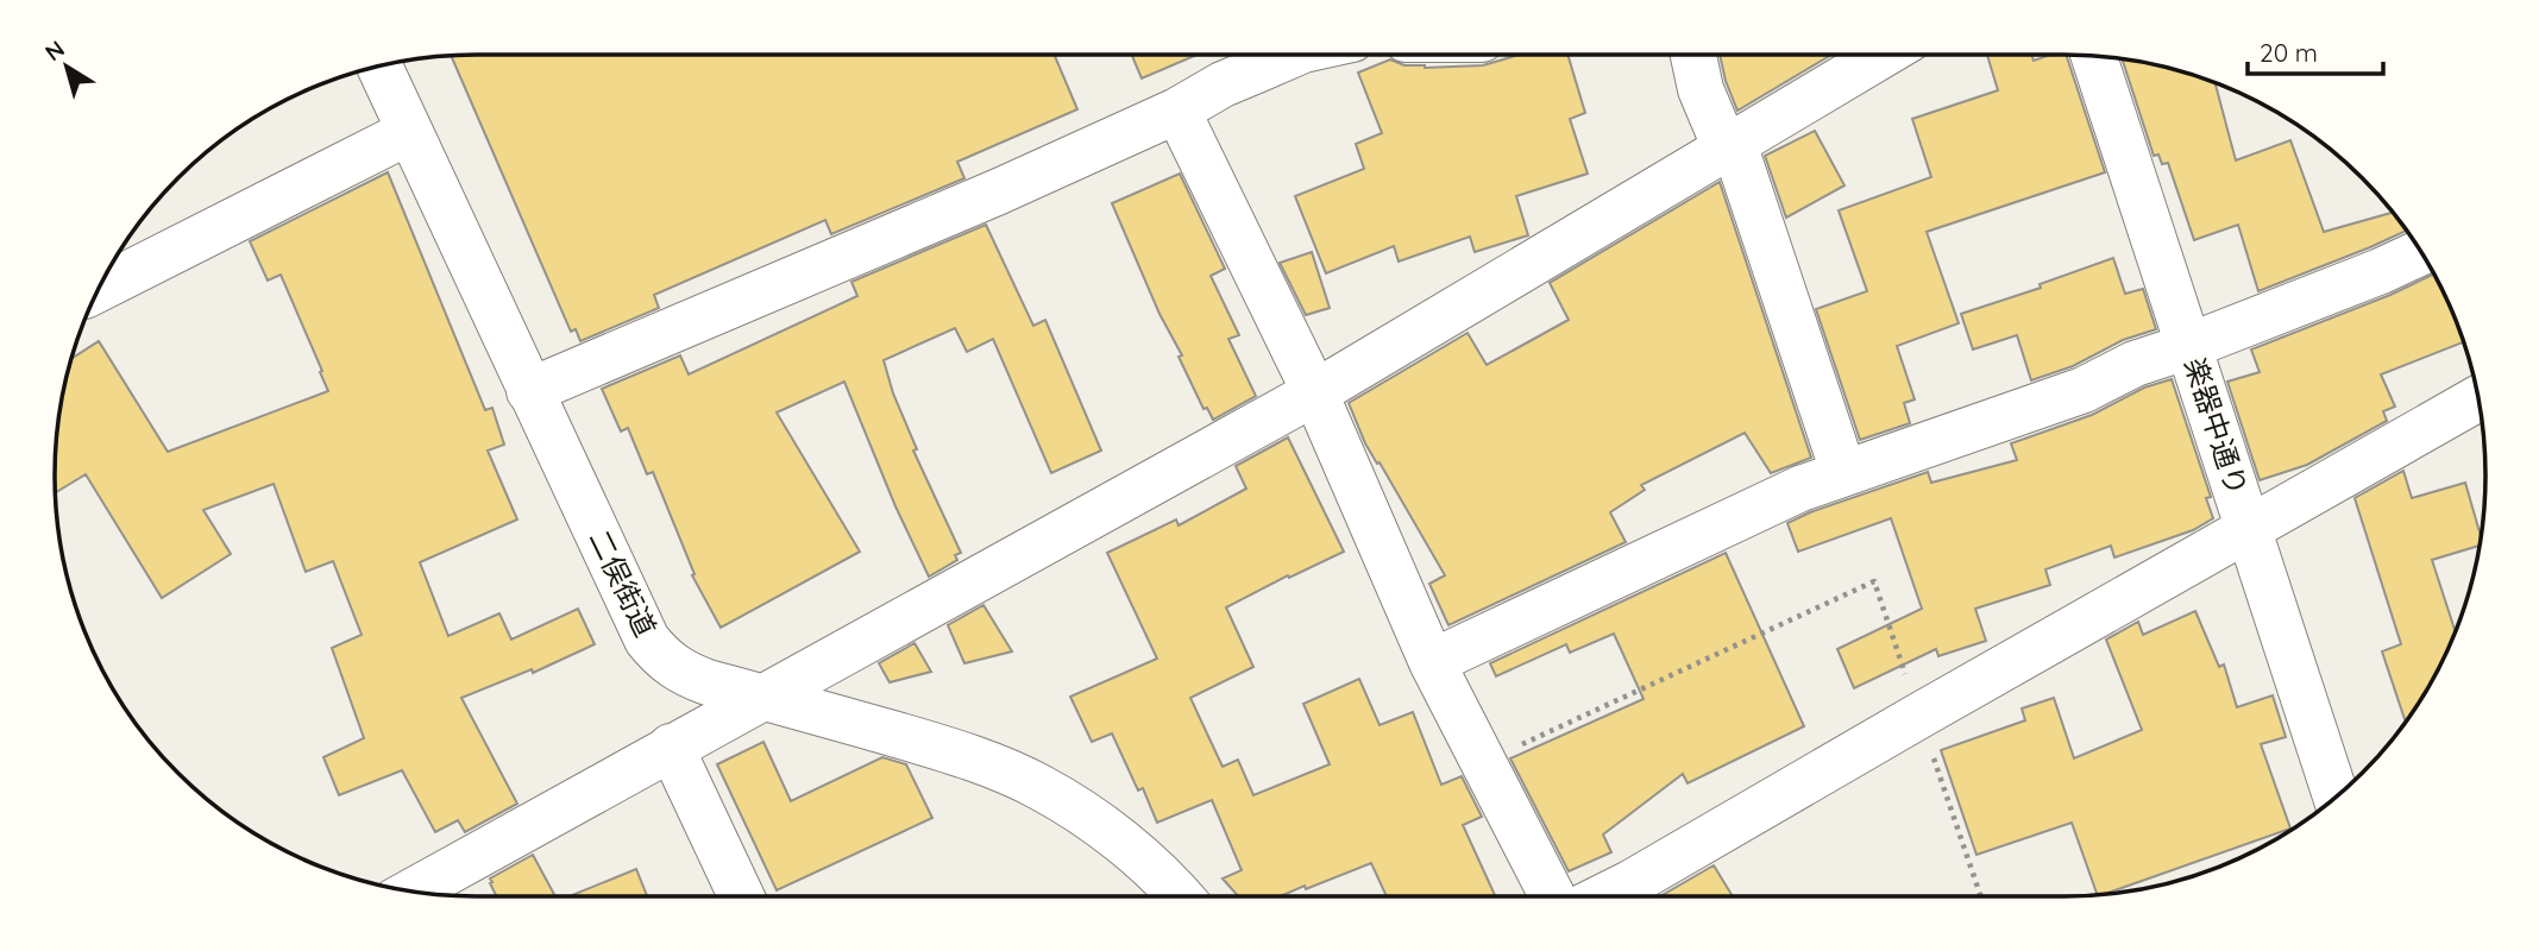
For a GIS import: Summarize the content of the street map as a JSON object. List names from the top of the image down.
{
  "streets": {
    "street": ["楽器中通り", "二俣街道"]
  },
  "scale_bar": "20 m",
  "north": "top left"
}
